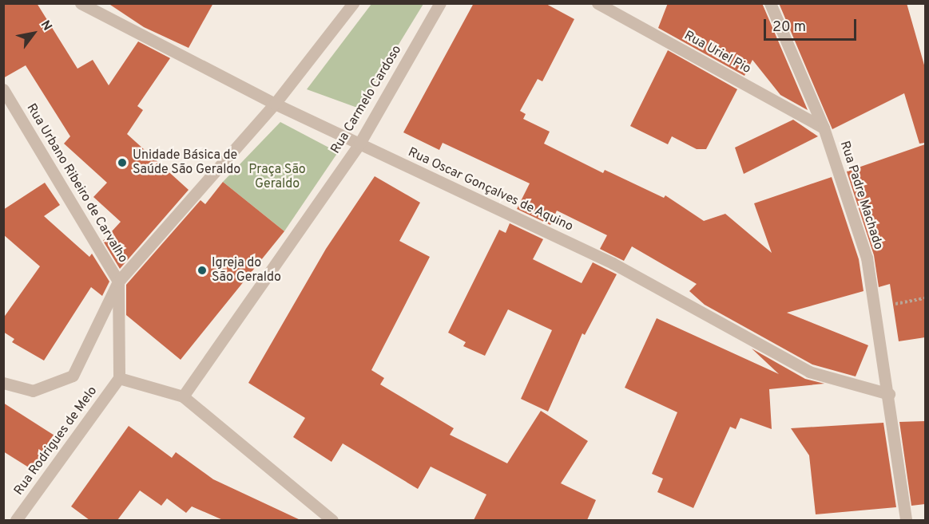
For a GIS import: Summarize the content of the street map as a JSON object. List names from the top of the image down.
{
  "streets": {
    "street": [
      "Rua Uriel Pio",
      "Rua Carmelo Cardoso",
      "Rua Urbano Ribeiro de Carvalho",
      "Rua Oscar Gonçalves de Aquino",
      "Rua Padre Machado",
      "Rua Rodrigues de Melo"
    ]
  },
  "crossings": [
    ["Rua Uriel Pio", "Rua Padre Machado"],
    ["Rua Carmelo Cardoso", "Rua Oscar Gonçalves de Aquino"],
    ["Rua Urbano Ribeiro de Carvalho", "Rua Rodrigues de Melo"],
    ["Rua Oscar Gonçalves de Aquino", "Rua Padre Machado"]
  ],
  "parks": ["Praça São Geraldo"],
  "places": ["Unidade Básica de Saúde São Geraldo", "Igreja do São Geraldo"],
  "scale_bar": "20 m",
  "north": "top right"
}
